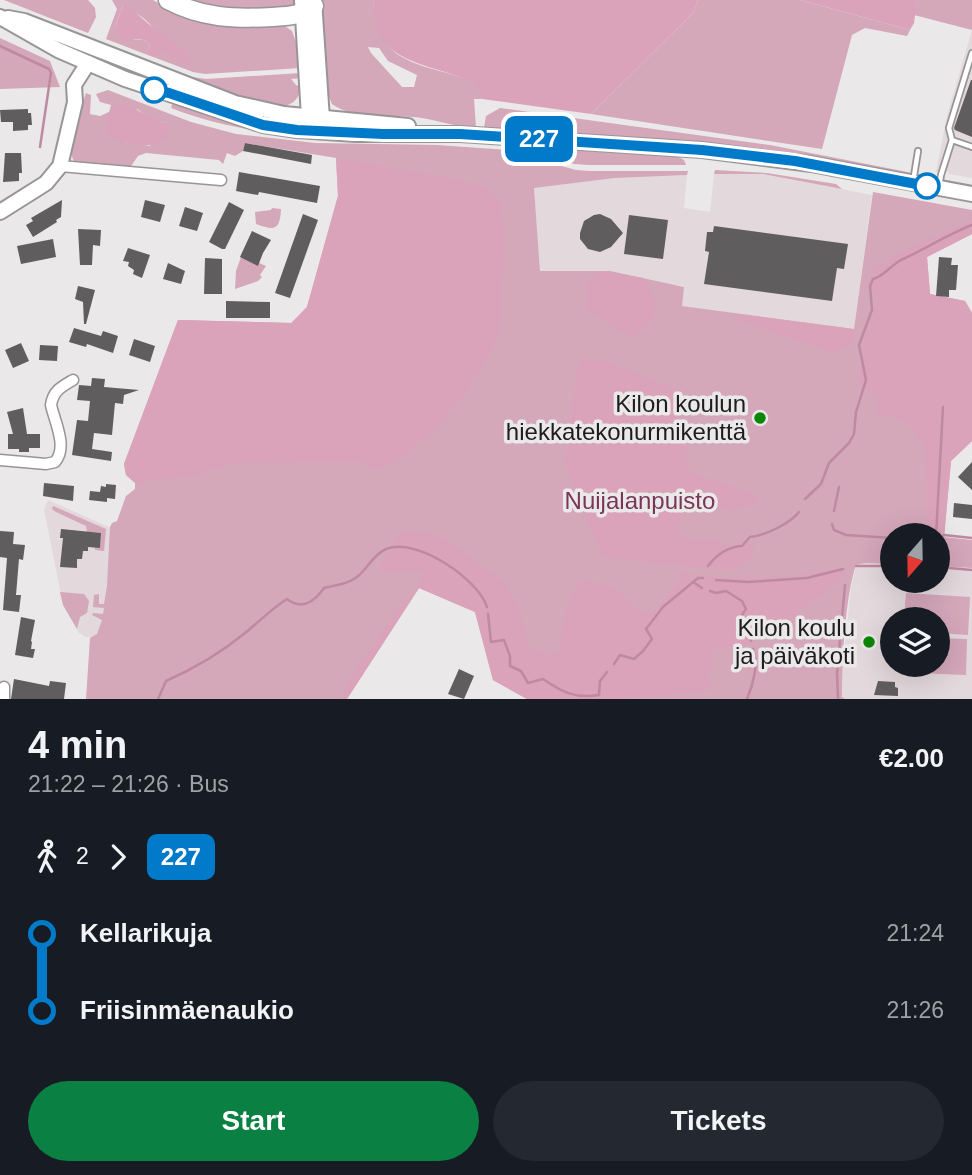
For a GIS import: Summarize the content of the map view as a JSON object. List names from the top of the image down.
{
  "parks": ["Nuijalanpuisto"],
  "places": ["Kilon koulun hiekkatekonurmikenttä", "Kilon koulu ja päiväkoti"],
  "lines": ["bus line 227"],
  "north": "bottom",
  "page": {
    "on_map": "227",
    "heading": ["4 min", "21:22 – 21:26 · Bus", "€2.00"],
    "legs": ["2", "227"],
    "list": [
      {
        "name": "Kellarikuja",
        "value": "21:24"
      },
      {
        "name": "Friisinmäenaukio",
        "value": "21:26"
      }
    ],
    "buttons": ["Start", "Tickets"]
  }
}
